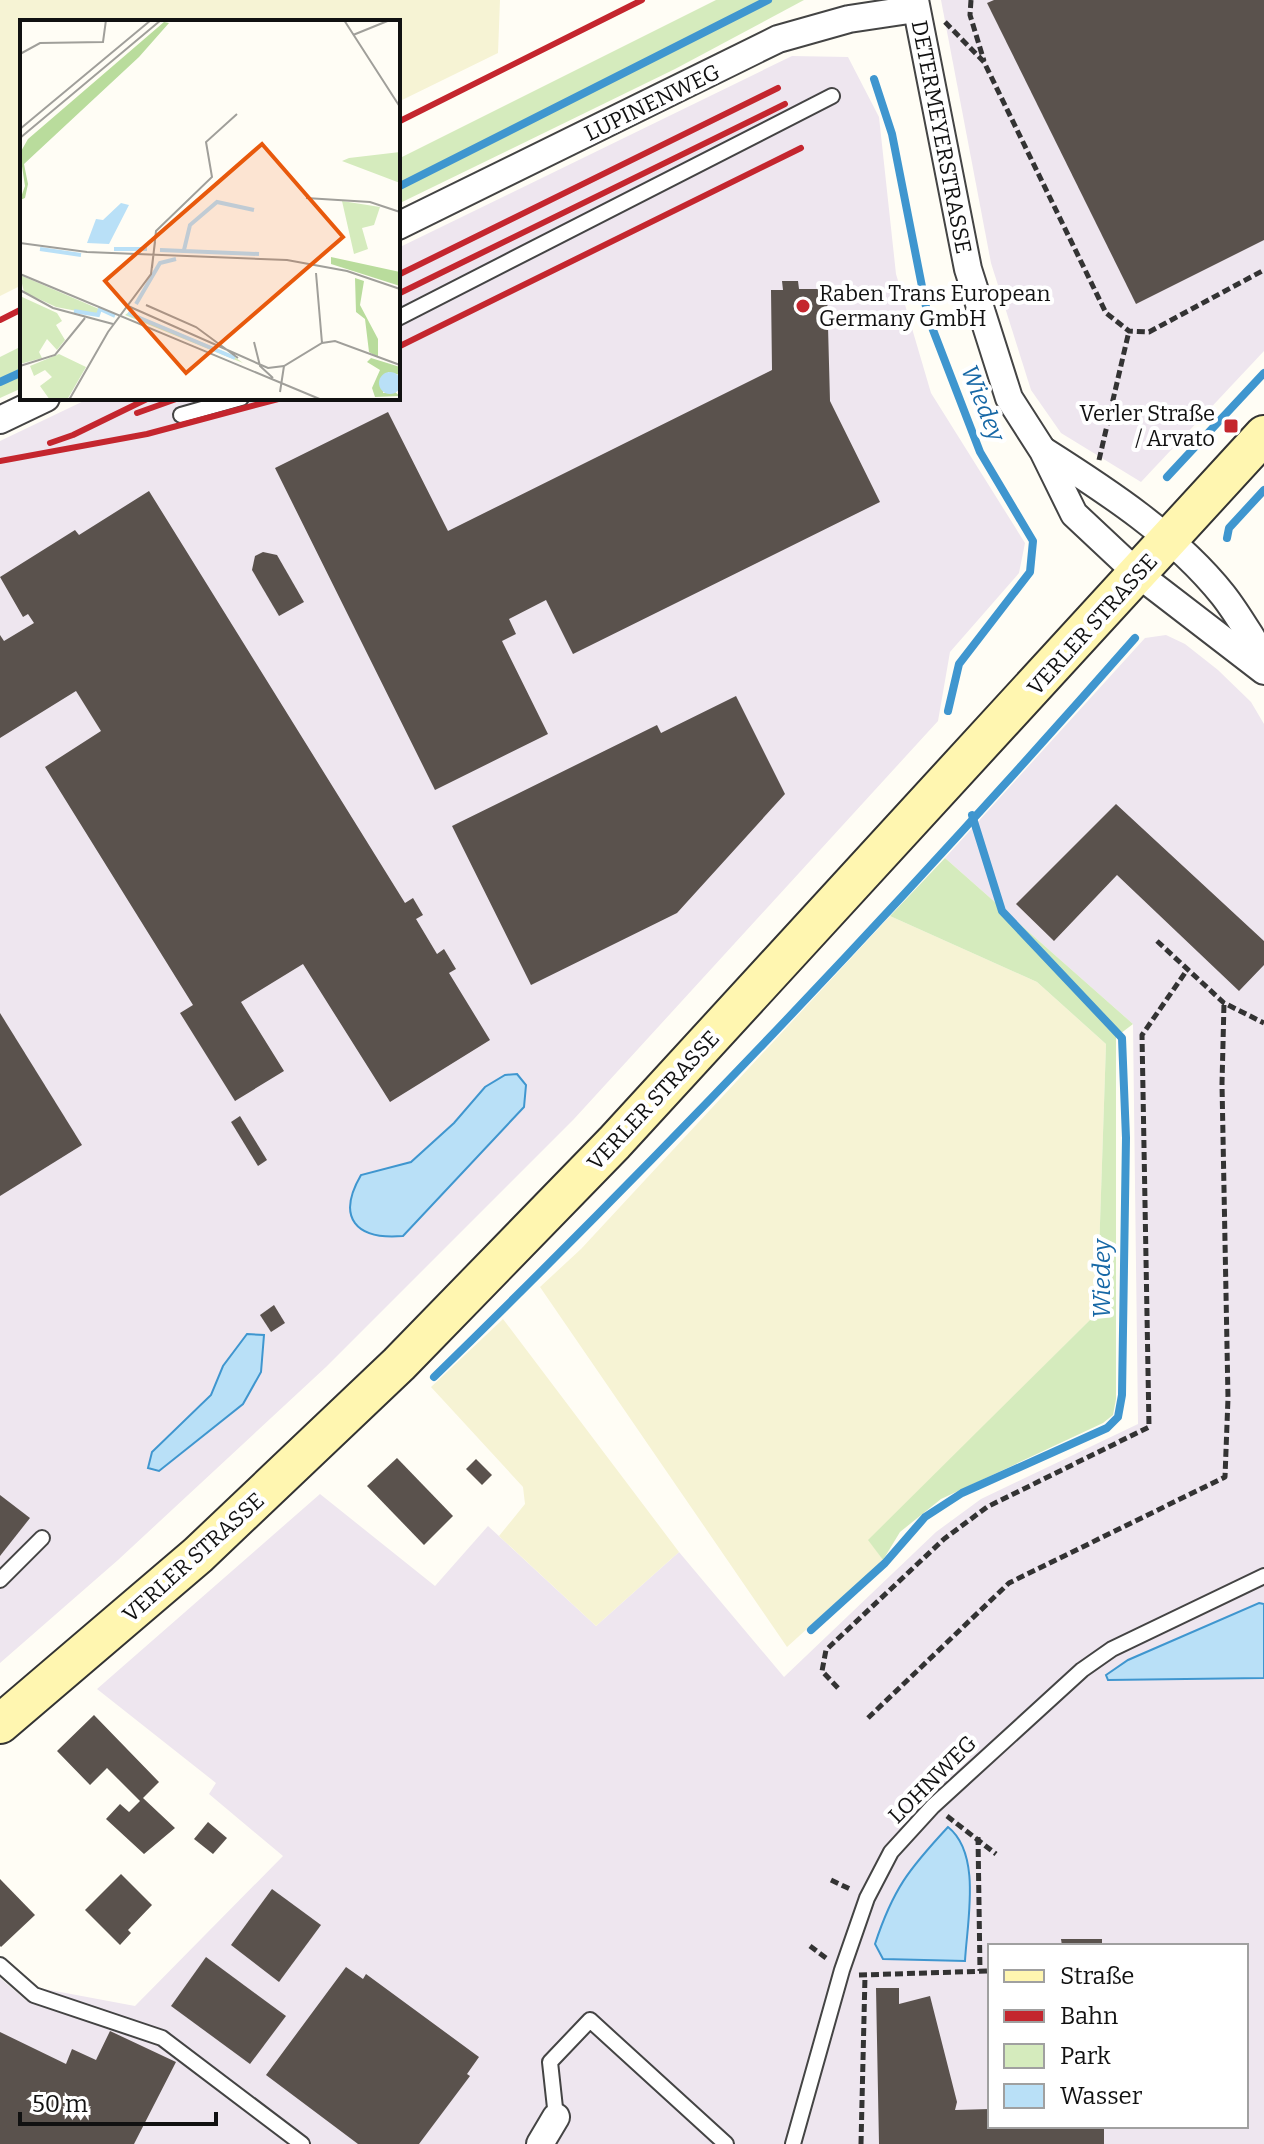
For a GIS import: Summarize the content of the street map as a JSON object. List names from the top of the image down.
{
  "streets": {
    "main road": ["VERLER STRASSE"],
    "street": ["LUPINENWEG", "DETERMEYERSTRASSE"],
    "lane": ["LOHNWEG"]
  },
  "crossings": [
    ["LUPINENWEG", "DETERMEYERSTRASSE"],
    ["DETERMEYERSTRASSE", "VERLER STRASSE"]
  ],
  "water": ["Wiedey"],
  "places": {
    "other": ["Raben Trans European Germany GmbH"],
    "transit": ["Verler Straße / Arvato"]
  },
  "legend": [
    "Straße",
    "Bahn",
    "Park",
    "Wasser"
  ],
  "scale_bar": "50 m"
}
